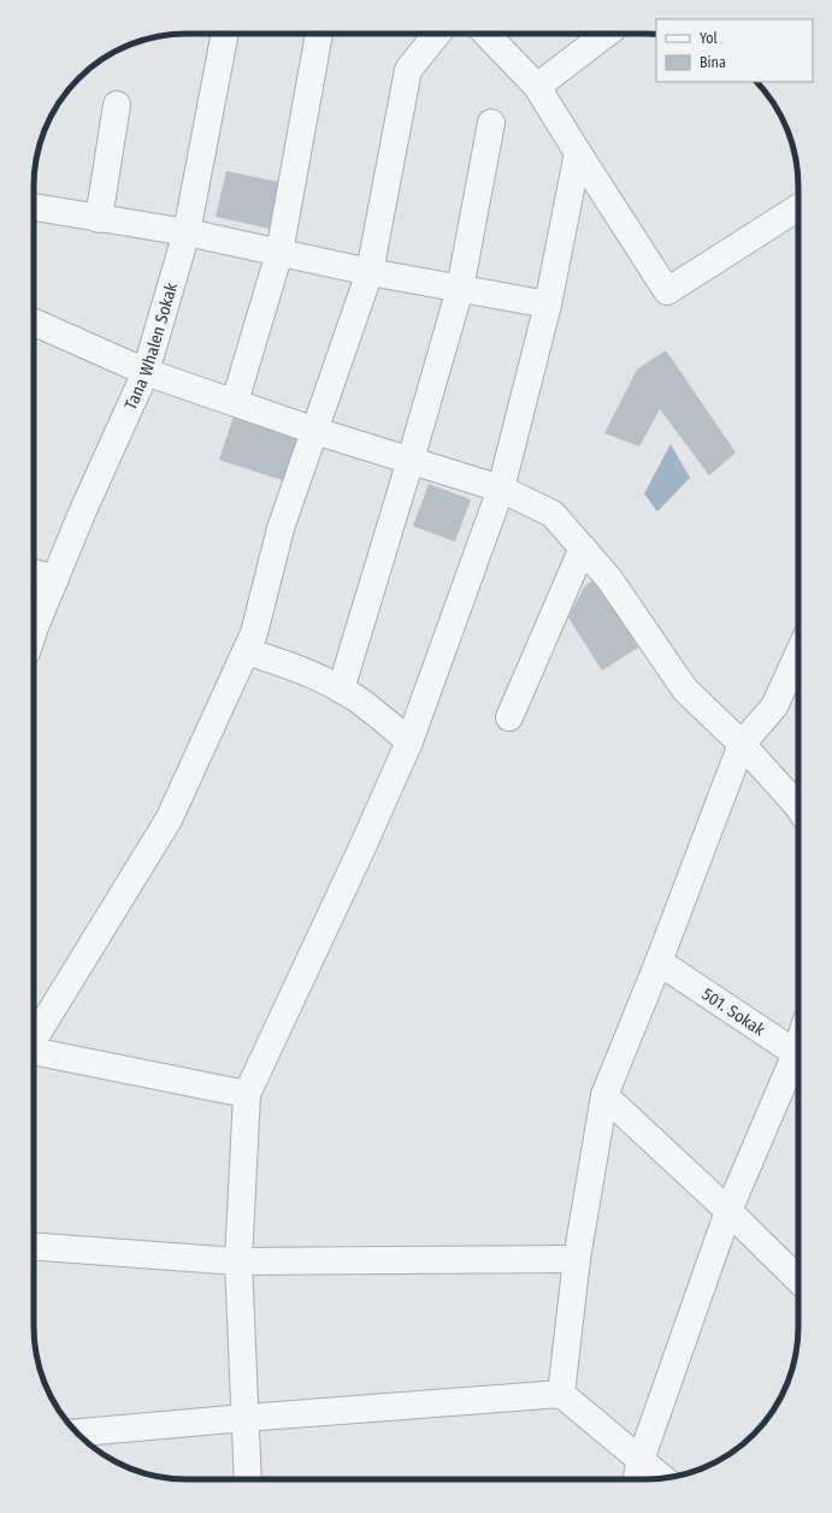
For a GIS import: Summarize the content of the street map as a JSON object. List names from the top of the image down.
{
  "streets": {
    "street": ["Tana Whalen Sokak", "501. Sokak"]
  },
  "legend": ["Yol", "Bina"]
}
